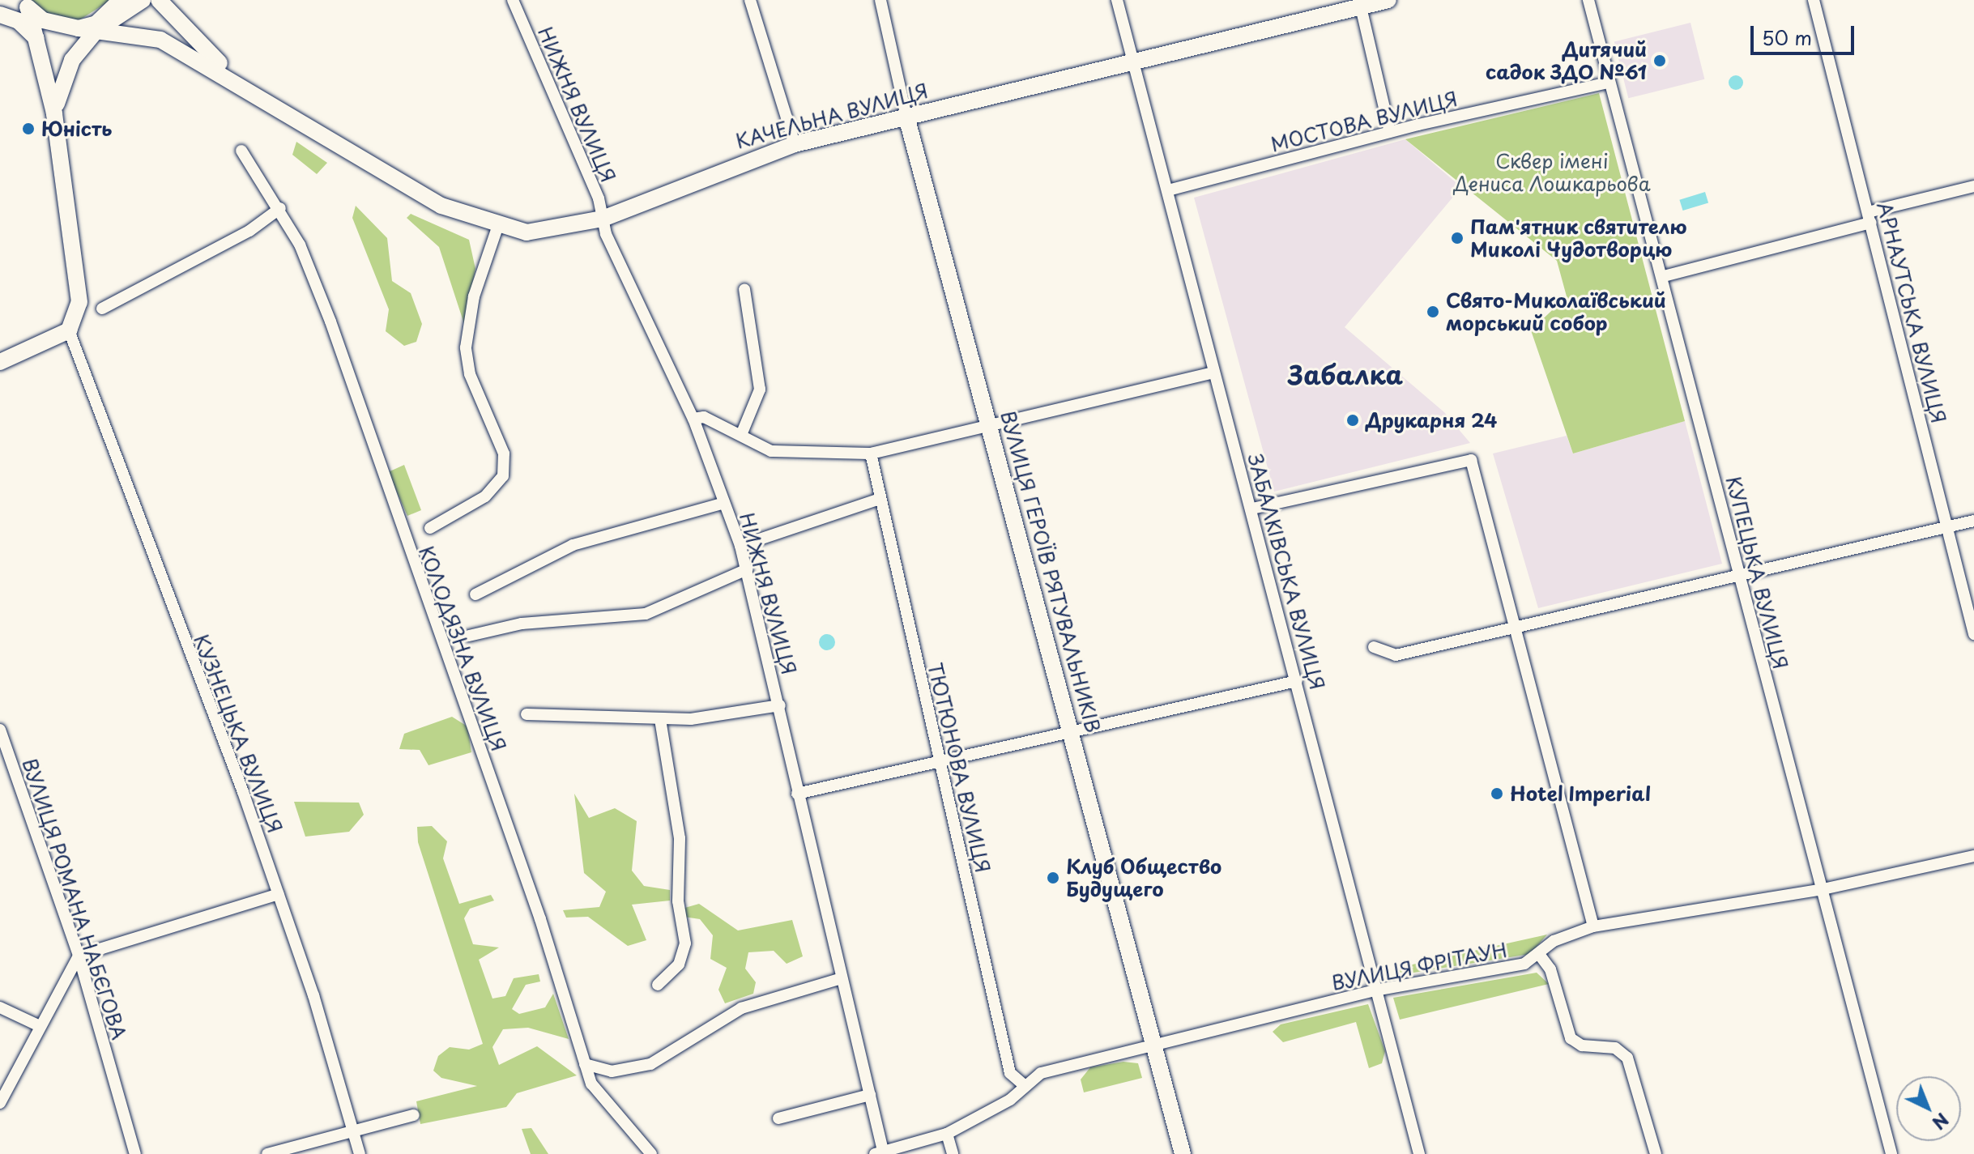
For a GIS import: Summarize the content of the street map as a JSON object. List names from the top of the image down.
{
  "streets": {
    "street": [
      "НИЖНЯ ВУЛИЦЯ",
      "КАЧЕЛЬНА ВУЛИЦЯ",
      "МОСТОВА ВУЛИЦЯ",
      "АРНАУТСЬКА ВУЛИЦЯ",
      "ВУЛИЦЯ ГЕРОЇВ РЯТУВАЛЬНИКІВ",
      "ЗАБАЛКІВСЬКА ВУЛИЦЯ",
      "КУПЕЦЬКА ВУЛИЦЯ",
      "КОЛОДЯЗНА ВУЛИЦЯ",
      "КУЗНЕЦЬКА ВУЛИЦЯ",
      "ТЮТЮНОВА ВУЛИЦЯ",
      "ВУЛИЦЯ РОМАНА НАБЄГОВА",
      "ВУЛИЦЯ ФРІТАУН"
    ]
  },
  "crossings": [
    ["НИЖНЯ ВУЛИЦЯ", "КАЧЕЛЬНА ВУЛИЦЯ"],
    ["НИЖНЯ ВУЛИЦЯ", "ВУЛИЦЯ ФРІТАУН"],
    ["КАЧЕЛЬНА ВУЛИЦЯ", "ВУЛИЦЯ ГЕРОЇВ РЯТУВАЛЬНИКІВ"],
    ["КАЧЕЛЬНА ВУЛИЦЯ", "ЗАБАЛКІВСЬКА ВУЛИЦЯ"],
    ["МОСТОВА ВУЛИЦЯ", "ЗАБАЛКІВСЬКА ВУЛИЦЯ"],
    ["МОСТОВА ВУЛИЦЯ", "КУПЕЦЬКА ВУЛИЦЯ"],
    ["ВУЛИЦЯ ГЕРОЇВ РЯТУВАЛЬНИКІВ", "ВУЛИЦЯ ФРІТАУН"],
    ["ЗАБАЛКІВСЬКА ВУЛИЦЯ", "ВУЛИЦЯ ФРІТАУН"],
    ["КУПЕЦЬКА ВУЛИЦЯ", "ВУЛИЦЯ ФРІТАУН"],
    ["ТЮТЮНОВА ВУЛИЦЯ", "ВУЛИЦЯ ФРІТАУН"]
  ],
  "districts": ["Забалка"],
  "parks": ["Сквер імені Дениса Лошкарьова"],
  "places": [
    "Дитячий садок ЗДО №61",
    "Юність",
    "Пам'ятник святителю Миколі Чудотворцю",
    "Свято-Миколаївський морський собор",
    "Друкарня 24",
    "Hotel Imperial",
    "Клуб Общество Будущего"
  ],
  "scale_bar": "50 m",
  "north": "bottom right"
}
